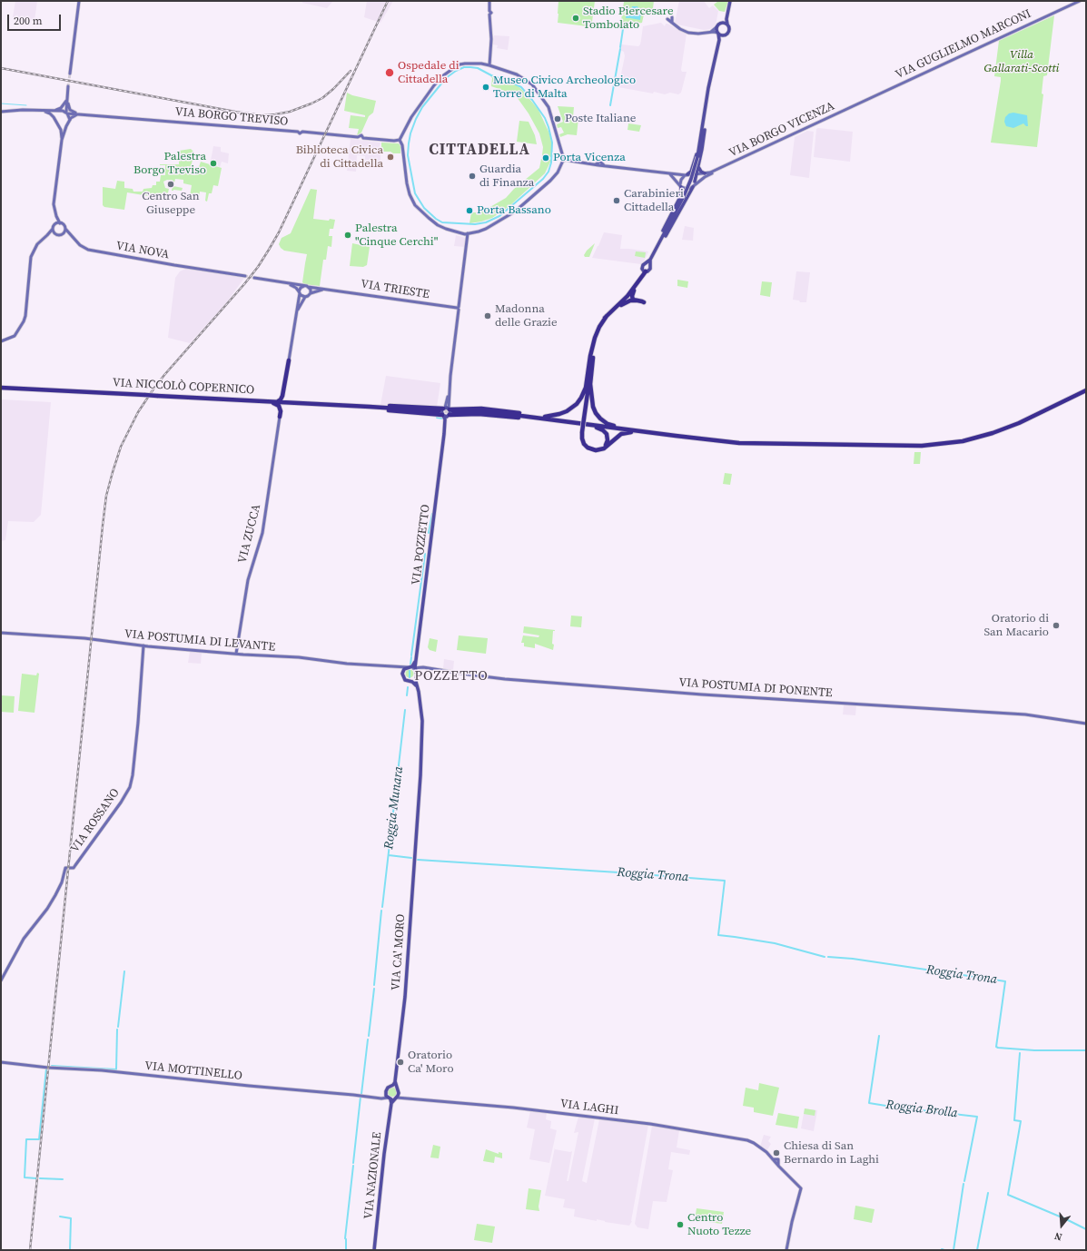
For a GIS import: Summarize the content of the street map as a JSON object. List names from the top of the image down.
{
  "streets": {
    "highway": ["VIA NICCOLÒ COPERNICO"],
    "main road": ["VIA POZZETTO", "VIA CA' MORO", "VIA NAZIONALE"],
    "street": [
      "VIA GUGLIELMO MARCONI",
      "VIA BORGO TREVISO",
      "VIA BORGO VICENZA",
      "VIA NOVA",
      "VIA TRIESTE",
      "VIA ZUCCA",
      "VIA POSTUMIA DI LEVANTE",
      "VIA POSTUMIA DI PONENTE",
      "VIA ROSSANO",
      "VIA MOTTINELLO",
      "VIA LAGHI"
    ]
  },
  "crossings": [
    ["VIA GUGLIELMO MARCONI", "VIA BORGO VICENZA"],
    ["VIA BORGO TREVISO", "VIA NOVA"],
    ["VIA ZUCCA", "VIA POSTUMIA DI LEVANTE"],
    ["VIA POZZETTO", "VIA POSTUMIA DI LEVANTE"],
    ["VIA POSTUMIA DI LEVANTE", "VIA ROSSANO"],
    ["VIA MOTTINELLO", "VIA LAGHI"],
    ["VIA MOTTINELLO", "VIA NAZIONALE"],
    ["VIA LAGHI", "VIA NAZIONALE"]
  ],
  "districts": ["CITTADELLA", "POZZETTO"],
  "water": ["Roggia Munara", "Roggia Trona", "Roggia Brolla"],
  "parks": ["Villa Gallarati-Scotti"],
  "places": [
    "Stadio Piercesare Tombolato",
    "Ospedale di Cittadella",
    "Museo Civico Archeologico Torre di Malta",
    "Poste Italiane",
    "Biblioteca Civica di Cittadella",
    "Porta Vicenza",
    "Palestra Borgo Treviso",
    "Guardia di Finanza",
    "Centro San Giuseppe",
    "Carabinieri Cittadella",
    "Porta Bassano",
    "Palestra \"Cinque Cerchi\"",
    "Madonna delle Grazie",
    "Oratorio di San Macario",
    "Oratorio Ca' Moro",
    "Chiesa di San Bernardo in Laghi",
    "Centro Nuoto Tezze"
  ],
  "scale_bar": "200 m",
  "north": "bottom"
}
